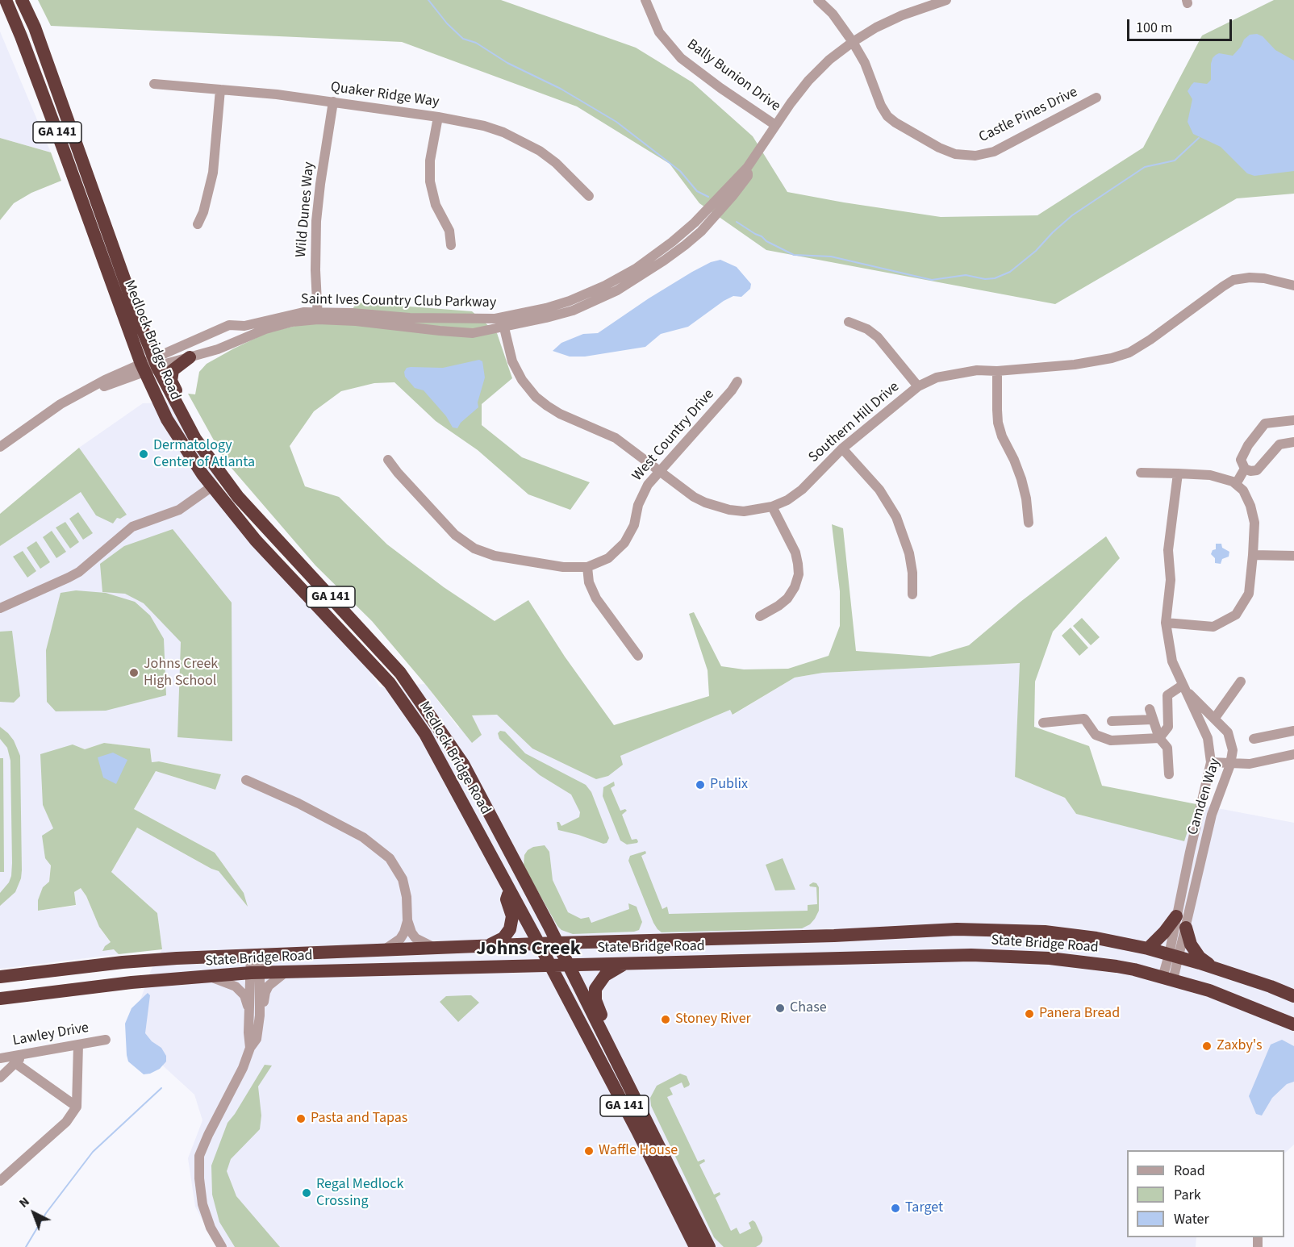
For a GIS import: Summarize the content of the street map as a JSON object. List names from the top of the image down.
{
  "streets": {
    "highway": ["GA 141", "Medlock Bridge Road", "State Bridge Road"],
    "street": [
      "Bally Bunion Drive",
      "Quaker Ridge Way",
      "Castle Pines Drive",
      "Wild Dunes Way",
      "Saint Ives Country Club Parkway",
      "Southern Hill Drive",
      "West Country Drive",
      "Camden Way",
      "Lawley Drive"
    ]
  },
  "crossings": [
    ["Bally Bunion Drive", "Saint Ives Country Club Parkway"],
    ["Quaker Ridge Way", "Wild Dunes Way"],
    ["Castle Pines Drive", "Saint Ives Country Club Parkway"],
    ["Wild Dunes Way", "Saint Ives Country Club Parkway"],
    ["Saint Ives Country Club Parkway", "Medlock Bridge Road"],
    ["Saint Ives Country Club Parkway", "Southern Hill Drive"],
    ["Medlock Bridge Road", "State Bridge Road"],
    ["Southern Hill Drive", "West Country Drive"],
    ["Camden Way", "State Bridge Road"]
  ],
  "districts": ["Johns Creek"],
  "places": [
    "Dermatology Center of Atlanta",
    "Johns Creek High School",
    "Publix",
    "Chase",
    "Panera Bread",
    "Stoney River",
    "Zaxby's",
    "Pasta and Tapas",
    "Waffle House",
    "Regal Medlock Crossing",
    "Target"
  ],
  "legend": ["Road", "Park", "Water"],
  "scale_bar": "100 m",
  "north": "top left"
}
